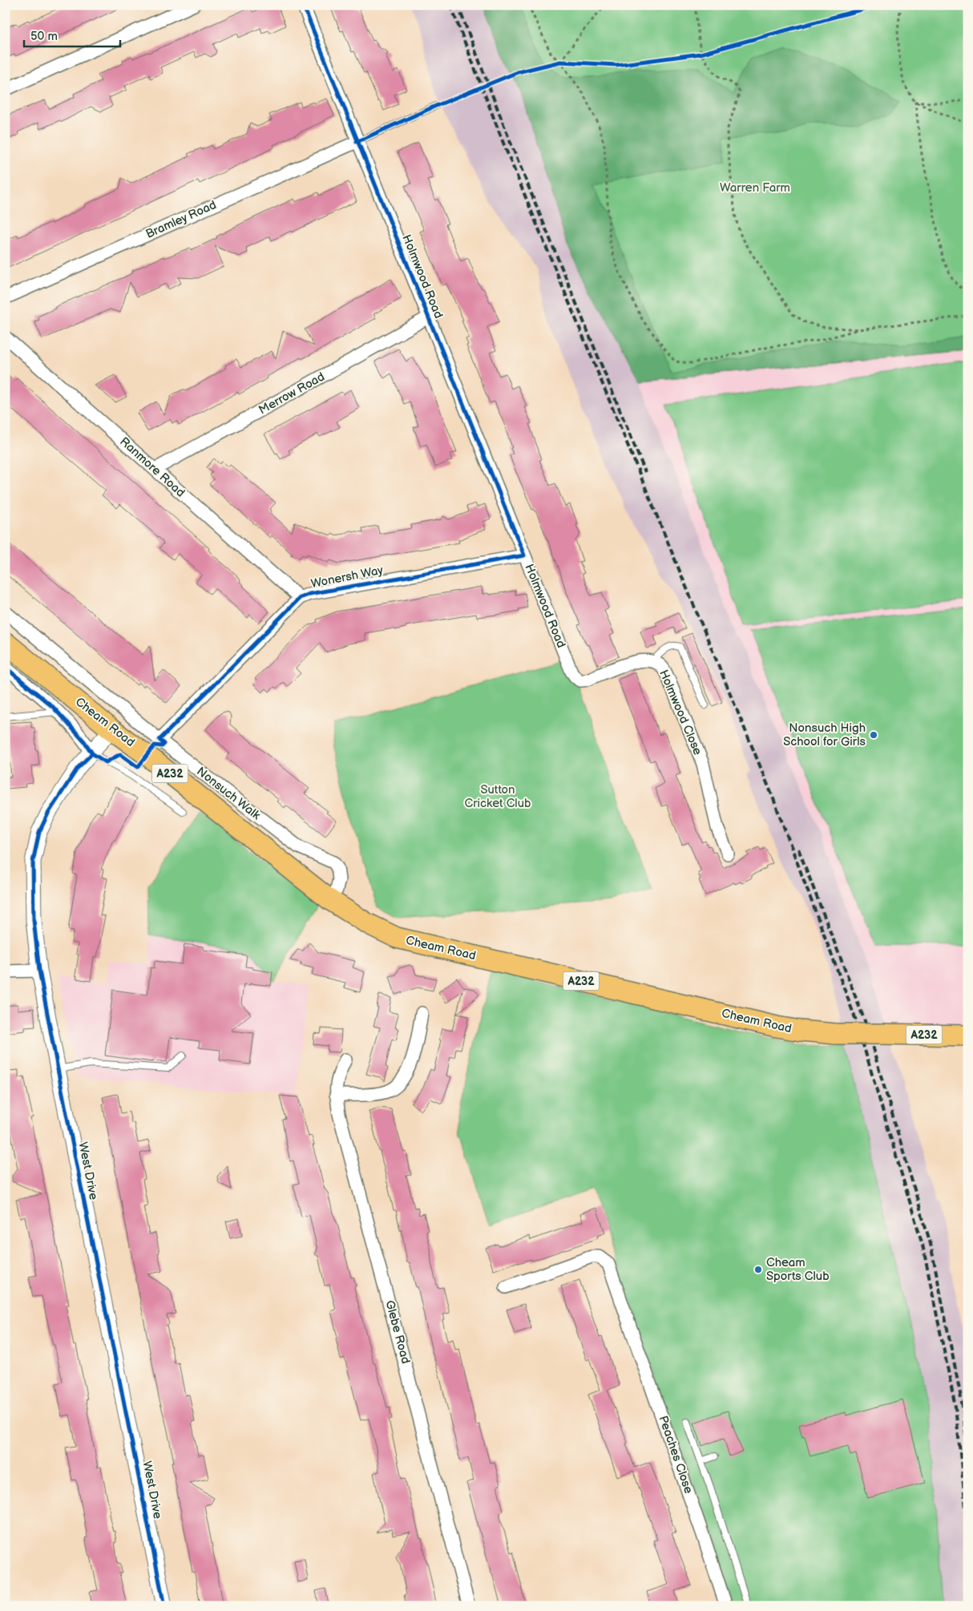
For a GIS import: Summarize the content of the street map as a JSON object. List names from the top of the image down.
{
  "streets": {
    "highway": ["Cheam Road", "A232"],
    "street": [
      "Bramley Road",
      "Holmwood Road",
      "Merrow Road",
      "Ranmore Road",
      "Wonersh Way",
      "Holmwood Close",
      "Nonsuch Walk",
      "West Drive",
      "Glebe Road",
      "Peaches Close"
    ]
  },
  "crossings": [
    ["Bramley Road", "Holmwood Road"],
    ["Holmwood Road", "Merrow Road"],
    ["Holmwood Road", "Wonersh Way"],
    ["Holmwood Road", "Holmwood Close"],
    ["Merrow Road", "Ranmore Road"],
    ["Ranmore Road", "Wonersh Way"],
    ["Wonersh Way", "Nonsuch Walk"],
    ["Cheam Road", "Nonsuch Walk"],
    ["Cheam Road", "West Drive"]
  ],
  "parks": ["Warren Farm", "Sutton Cricket Club"],
  "places": ["Nonsuch High School for Girls", "Cheam Sports Club"],
  "scale_bar": "50 m"
}
